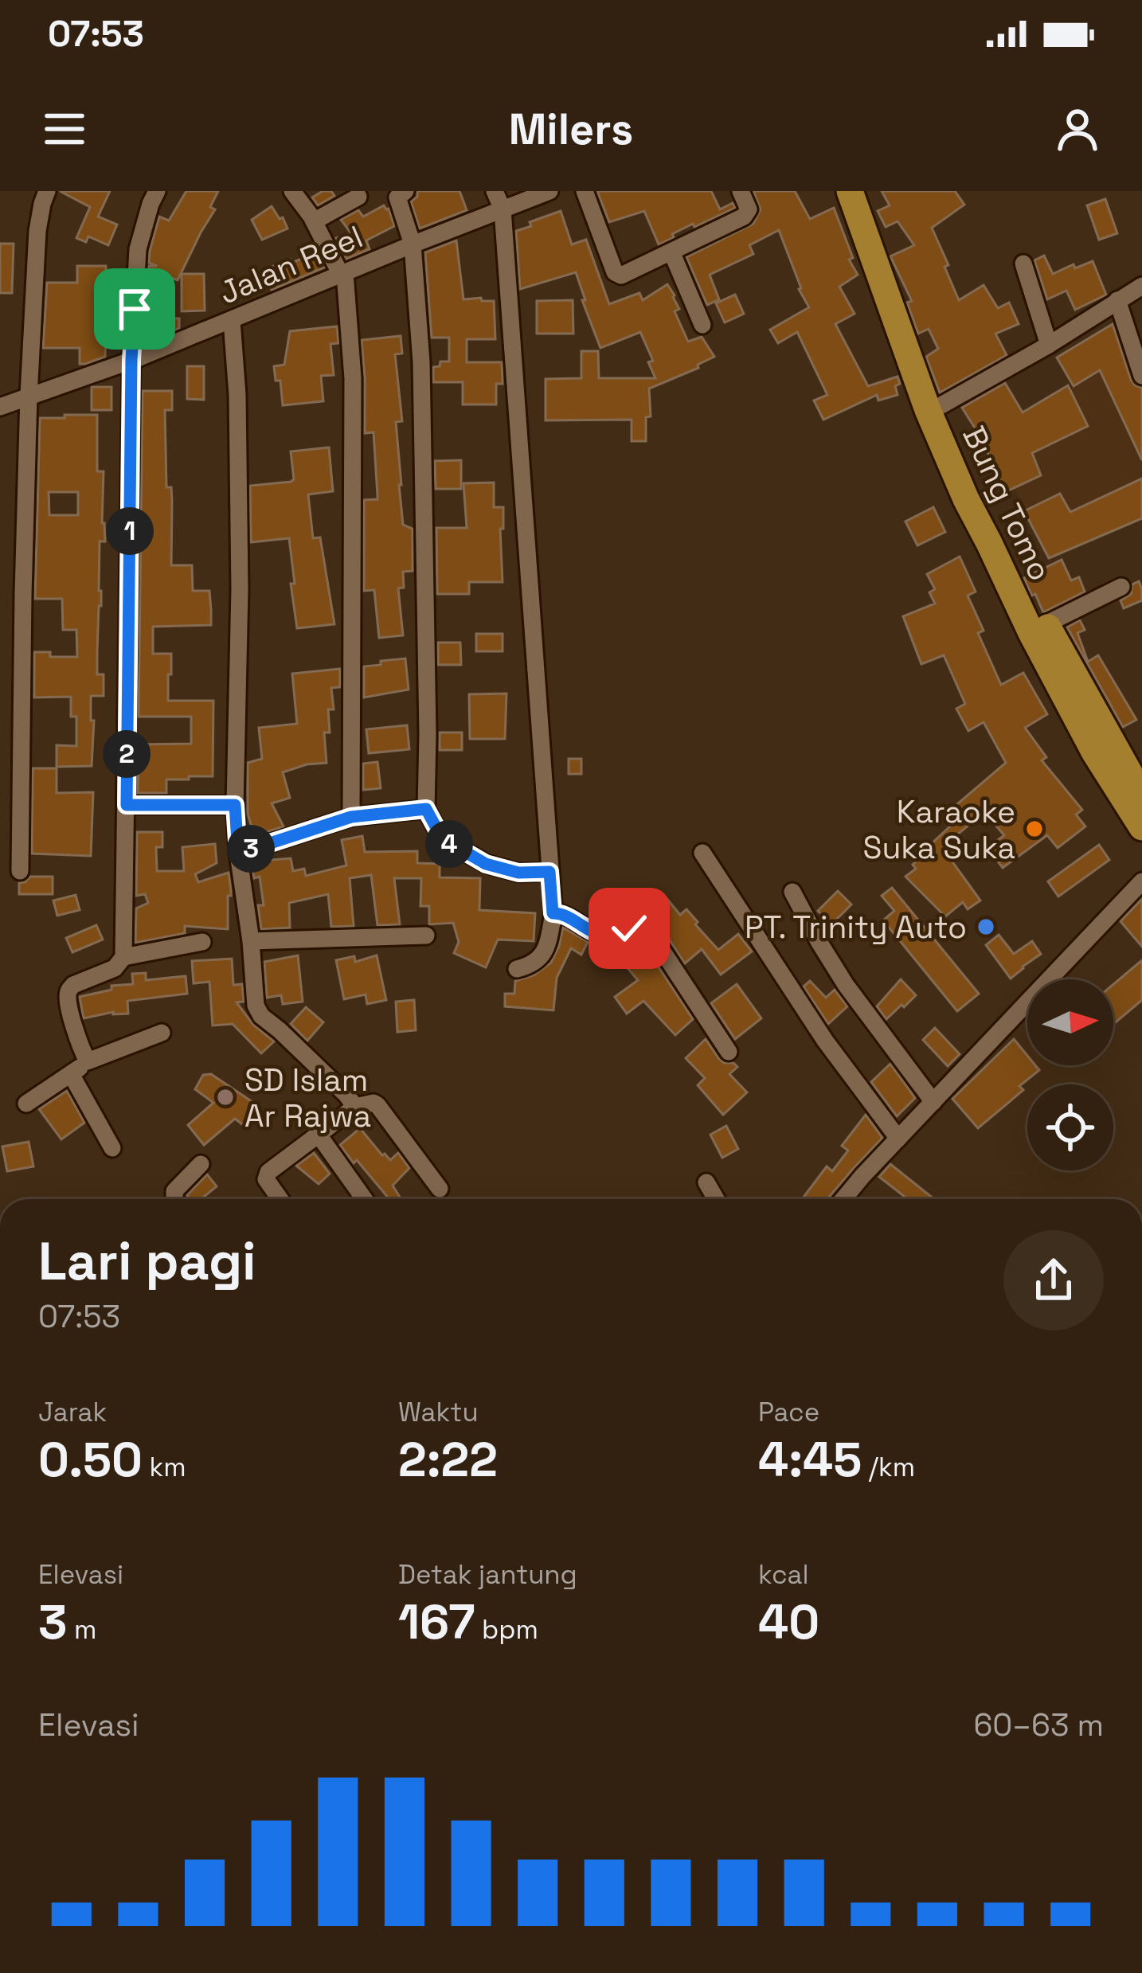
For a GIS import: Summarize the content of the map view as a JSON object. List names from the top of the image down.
{
  "streets": {
    "main road": ["Bung Tomo"],
    "street": ["Jalan Reel"]
  },
  "places": ["Karaoke Suka Suka", "PT. Trinity Auto", "SD Islam Ar Rajwa"],
  "north": "right",
  "page": {
    "status": "07:53",
    "header": "Milers",
    "pins": [
      "1",
      "2",
      "4",
      "3"
    ],
    "heading": ["Lari pagi", "07:53"],
    "stats": [
      ["Jarak", "0.50 km"],
      ["Waktu", "2:22"],
      ["Pace", "4:45 /km"],
      ["Elevasi", "3 m"],
      ["Detak jantung", "167 bpm"],
      ["kcal", "40"]
    ],
    "chart": ["Elevasi", "60–63 m"]
  }
}
